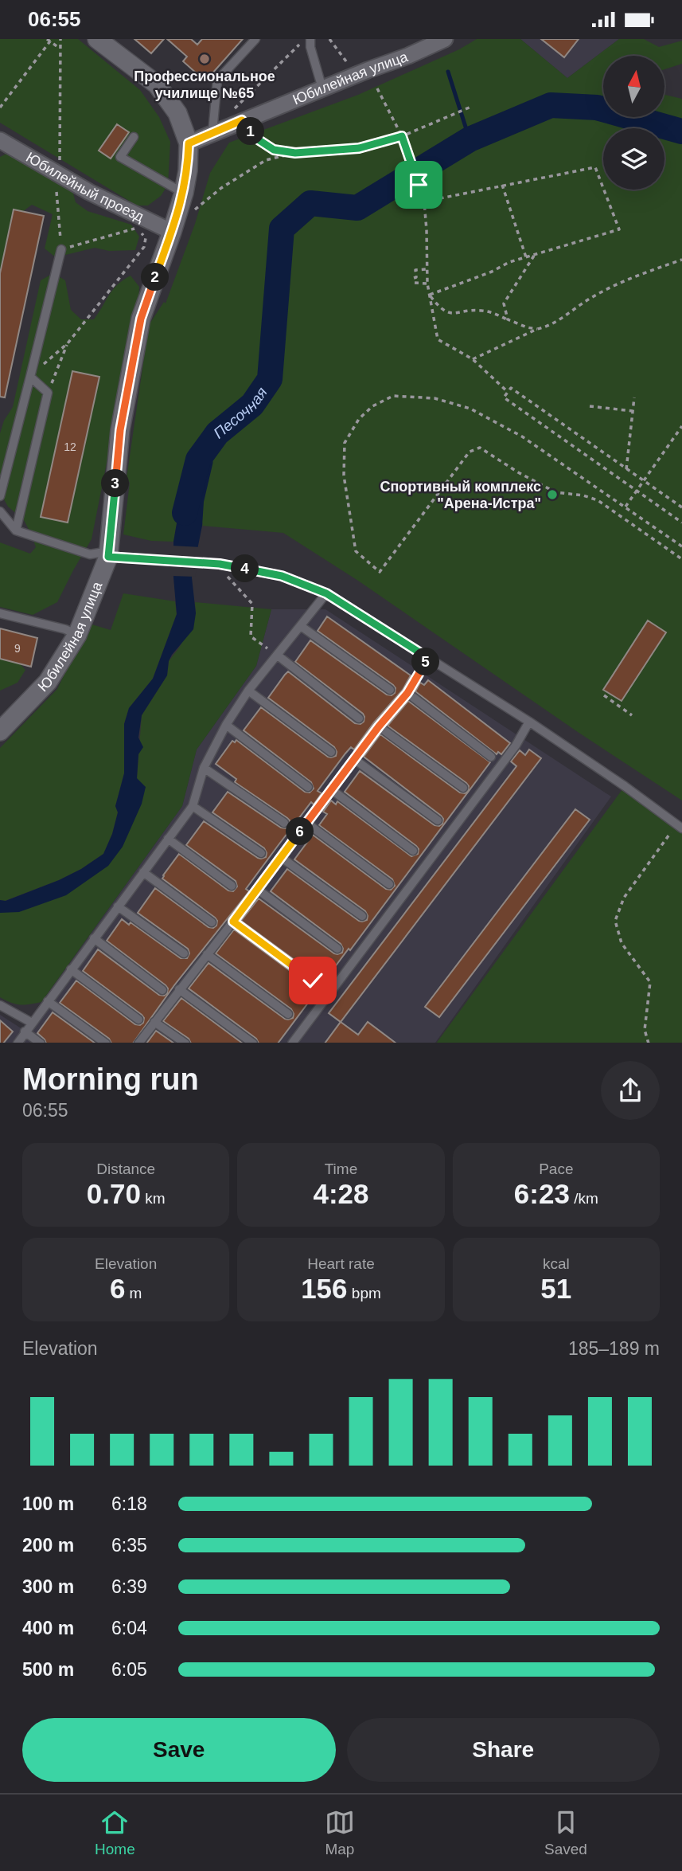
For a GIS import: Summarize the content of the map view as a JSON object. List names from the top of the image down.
{
  "streets": {
    "street": ["Юбилейная улица", "Юбилейный проезд"]
  },
  "crossings": [
    ["Юбилейная улица", "Юбилейный проезд"]
  ],
  "water": ["Песочная"],
  "places": ["Профессиональное училище №65", "Спортивный комплекс \"Арена-Истра\""],
  "house_numbers": ["12", "9"],
  "north": "top",
  "page": {
    "status": "06:55",
    "pins": [
      "1",
      "2",
      "3",
      "4",
      "5",
      "6"
    ],
    "heading": ["Morning run", "06:55"],
    "stats": [
      ["Distance", "0.70 km"],
      ["Time", "4:28"],
      ["Pace", "6:23 /km"],
      ["Elevation", "6 m"],
      ["Heart rate", "156 bpm"],
      ["kcal", "51"]
    ],
    "chart": ["Elevation", "185–189 m"],
    "list": [
      {
        "name": "100 m",
        "note": "6:18"
      },
      {
        "name": "200 m",
        "note": "6:35"
      },
      {
        "name": "300 m",
        "note": "6:39"
      },
      {
        "name": "400 m",
        "note": "6:04"
      },
      {
        "name": "500 m",
        "note": "6:05"
      }
    ],
    "buttons": ["Save", "Share"],
    "tabs": ["Home", "Map", "Saved"]
  }
}
